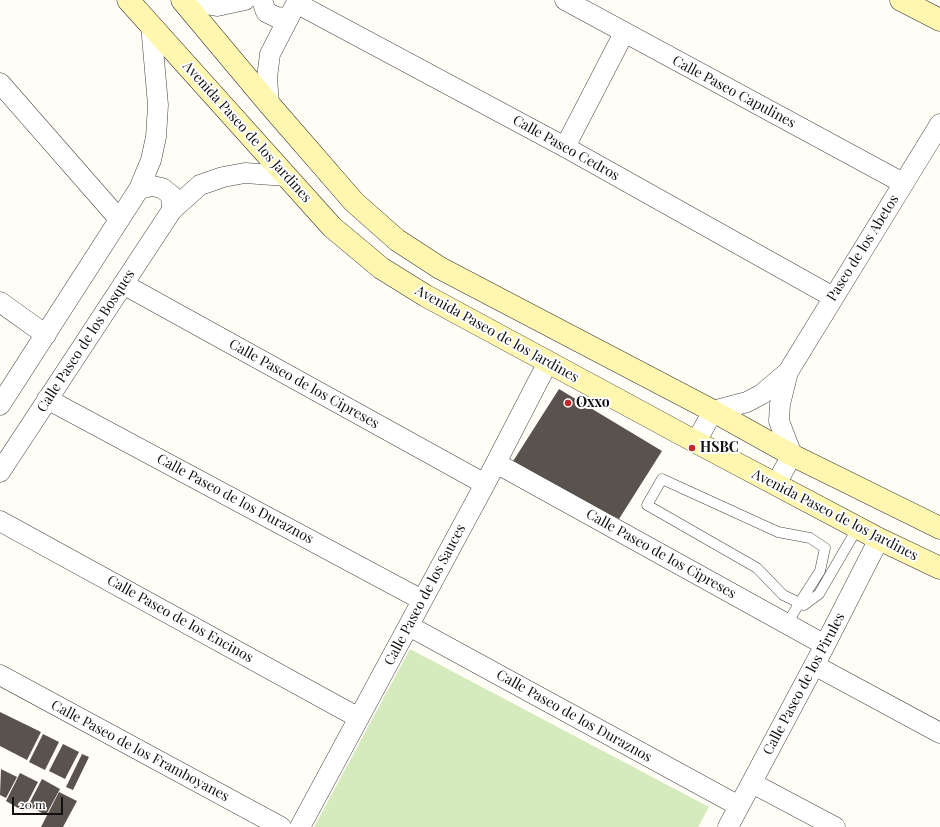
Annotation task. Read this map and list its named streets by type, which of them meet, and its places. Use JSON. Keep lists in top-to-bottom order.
{
  "streets": {
    "street": [
      "Calle Paseo Capulines",
      "Avenida Paseo de los Jardines",
      "Calle Paseo Cedros",
      "Paseo de los Abetos",
      "Calle Paseo de los Bosques",
      "Calle Paseo de los Cipreses",
      "Calle Paseo de los Duraznos",
      "Calle Paseo de los Sauces",
      "Calle Paseo de los Encinos",
      "Calle Paseo de los Pirules",
      "Calle Paseo de los Framboyanes"
    ]
  },
  "crossings": [
    ["Calle Paseo Capulines", "Paseo de los Abetos"],
    ["Avenida Paseo de los Jardines", "Calle Paseo de los Bosques"],
    ["Avenida Paseo de los Jardines", "Calle Paseo de los Sauces"],
    ["Avenida Paseo de los Jardines", "Calle Paseo de los Pirules"],
    ["Calle Paseo Cedros", "Paseo de los Abetos"],
    ["Calle Paseo de los Bosques", "Calle Paseo de los Cipreses"],
    ["Calle Paseo de los Bosques", "Calle Paseo de los Duraznos"],
    ["Calle Paseo de los Cipreses", "Calle Paseo de los Sauces"],
    ["Calle Paseo de los Cipreses", "Calle Paseo de los Pirules"],
    ["Calle Paseo de los Duraznos", "Calle Paseo de los Sauces"],
    ["Calle Paseo de los Duraznos", "Calle Paseo de los Pirules"],
    ["Calle Paseo de los Sauces", "Calle Paseo de los Encinos"]
  ],
  "places": ["Oxxo", "HSBC"],
  "scale_bar": "20 m"
}
